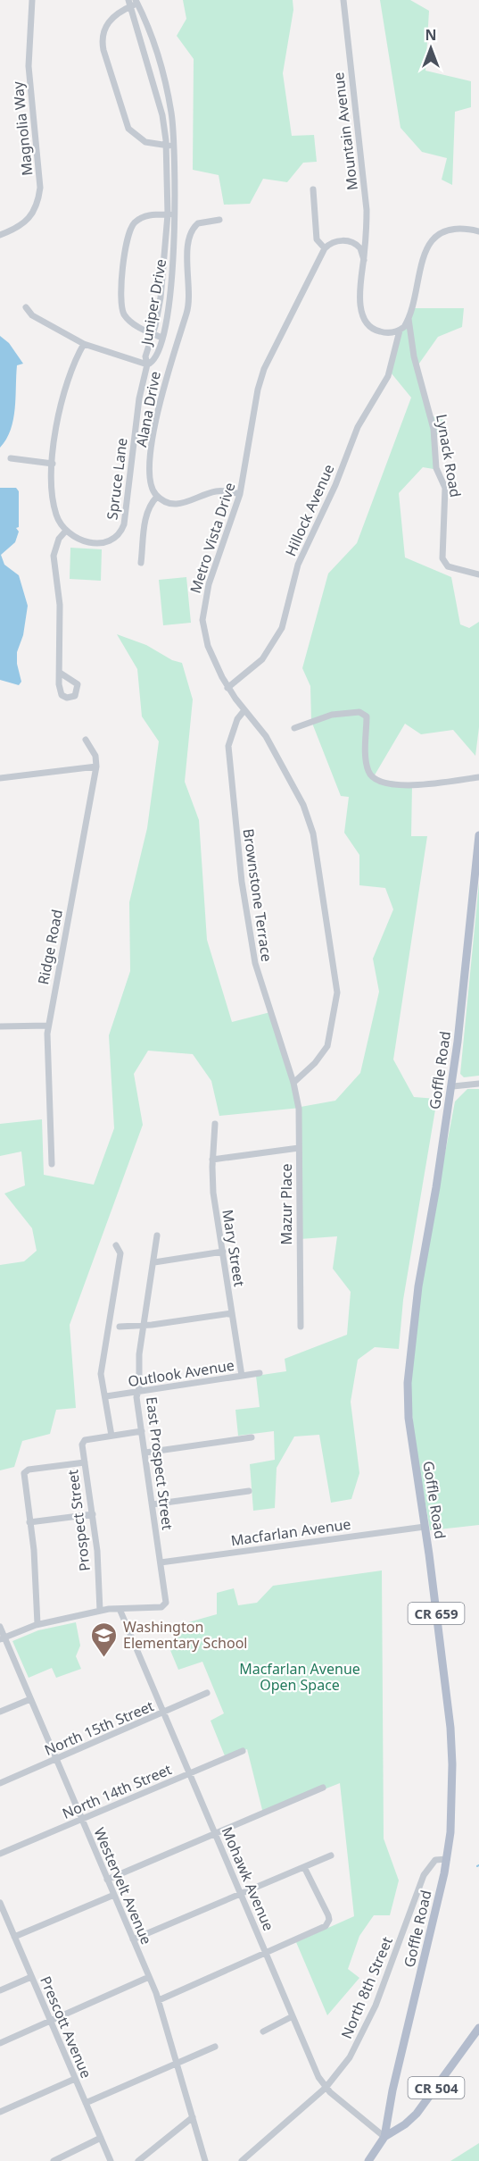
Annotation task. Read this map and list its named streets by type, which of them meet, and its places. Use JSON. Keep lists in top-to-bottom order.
{
  "streets": {
    "main road": ["Goffle Road", "CR 659", "CR 504"],
    "street": [
      "Magnolia Way",
      "Mountain Avenue",
      "Juniper Drive",
      "Alana Drive",
      "Lynack Road",
      "Spruce Lane",
      "Hillock Avenue",
      "Metro Vista Drive",
      "Brownstone Terrace",
      "Ridge Road",
      "Mazur Place",
      "Mary Street",
      "Outlook Avenue",
      "East Prospect Street",
      "Prospect Street",
      "Macfarlan Avenue",
      "North 15th Street",
      "North 14th Street",
      "Mohawk Avenue",
      "Westervelt Avenue",
      "North 8th Street",
      "Prescott Avenue"
    ]
  },
  "crossings": [
    ["Mountain Avenue", "Hillock Avenue"],
    ["Juniper Drive", "Spruce Lane"],
    ["Lynack Road", "Hillock Avenue"],
    ["Hillock Avenue", "Metro Vista Drive"],
    ["Metro Vista Drive", "Brownstone Terrace"],
    ["Metro Vista Drive", "Mazur Place"],
    ["Brownstone Terrace", "Mazur Place"],
    ["Goffle Road", "Macfarlan Avenue"],
    ["Goffle Road", "Mohawk Avenue"],
    ["Goffle Road", "North 8th Street"],
    ["Goffle Road", "CR 504"],
    ["Mary Street", "Outlook Avenue"],
    ["Outlook Avenue", "East Prospect Street"],
    ["East Prospect Street", "Macfarlan Avenue"],
    ["East Prospect Street", "Mohawk Avenue"],
    ["North 15th Street", "Mohawk Avenue"],
    ["North 15th Street", "Westervelt Avenue"],
    ["North 14th Street", "Mohawk Avenue"],
    ["North 14th Street", "Westervelt Avenue"],
    ["Mohawk Avenue", "North 8th Street"],
    ["Mohawk Avenue", "CR 504"]
  ],
  "parks": ["Macfarlan Avenue Open Space"],
  "places": {
    "school or university": ["Washington Elementary School"]
  },
  "north": "top"
}
